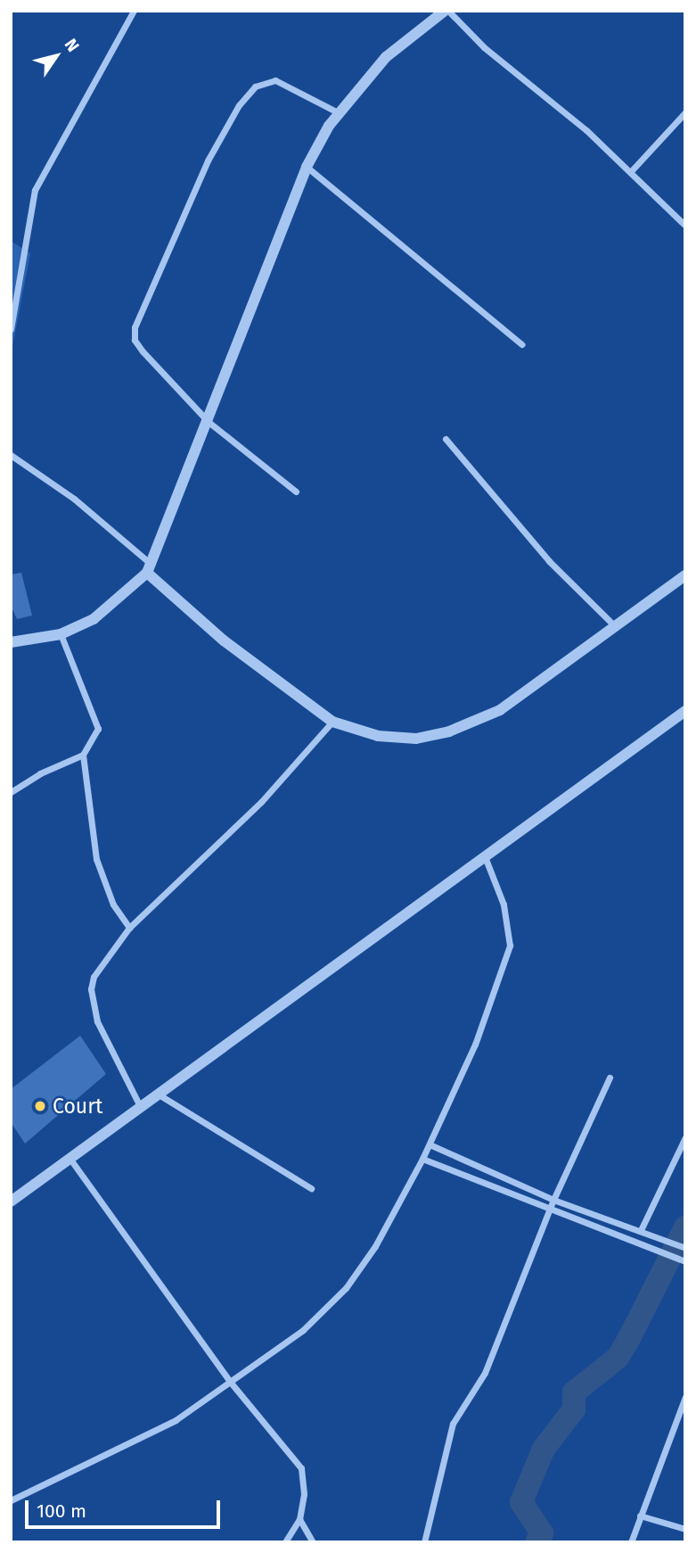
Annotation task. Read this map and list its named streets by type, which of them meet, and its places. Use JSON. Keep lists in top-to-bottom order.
{
  "places": ["Court"],
  "scale_bar": "100 m",
  "north": "top right"
}
